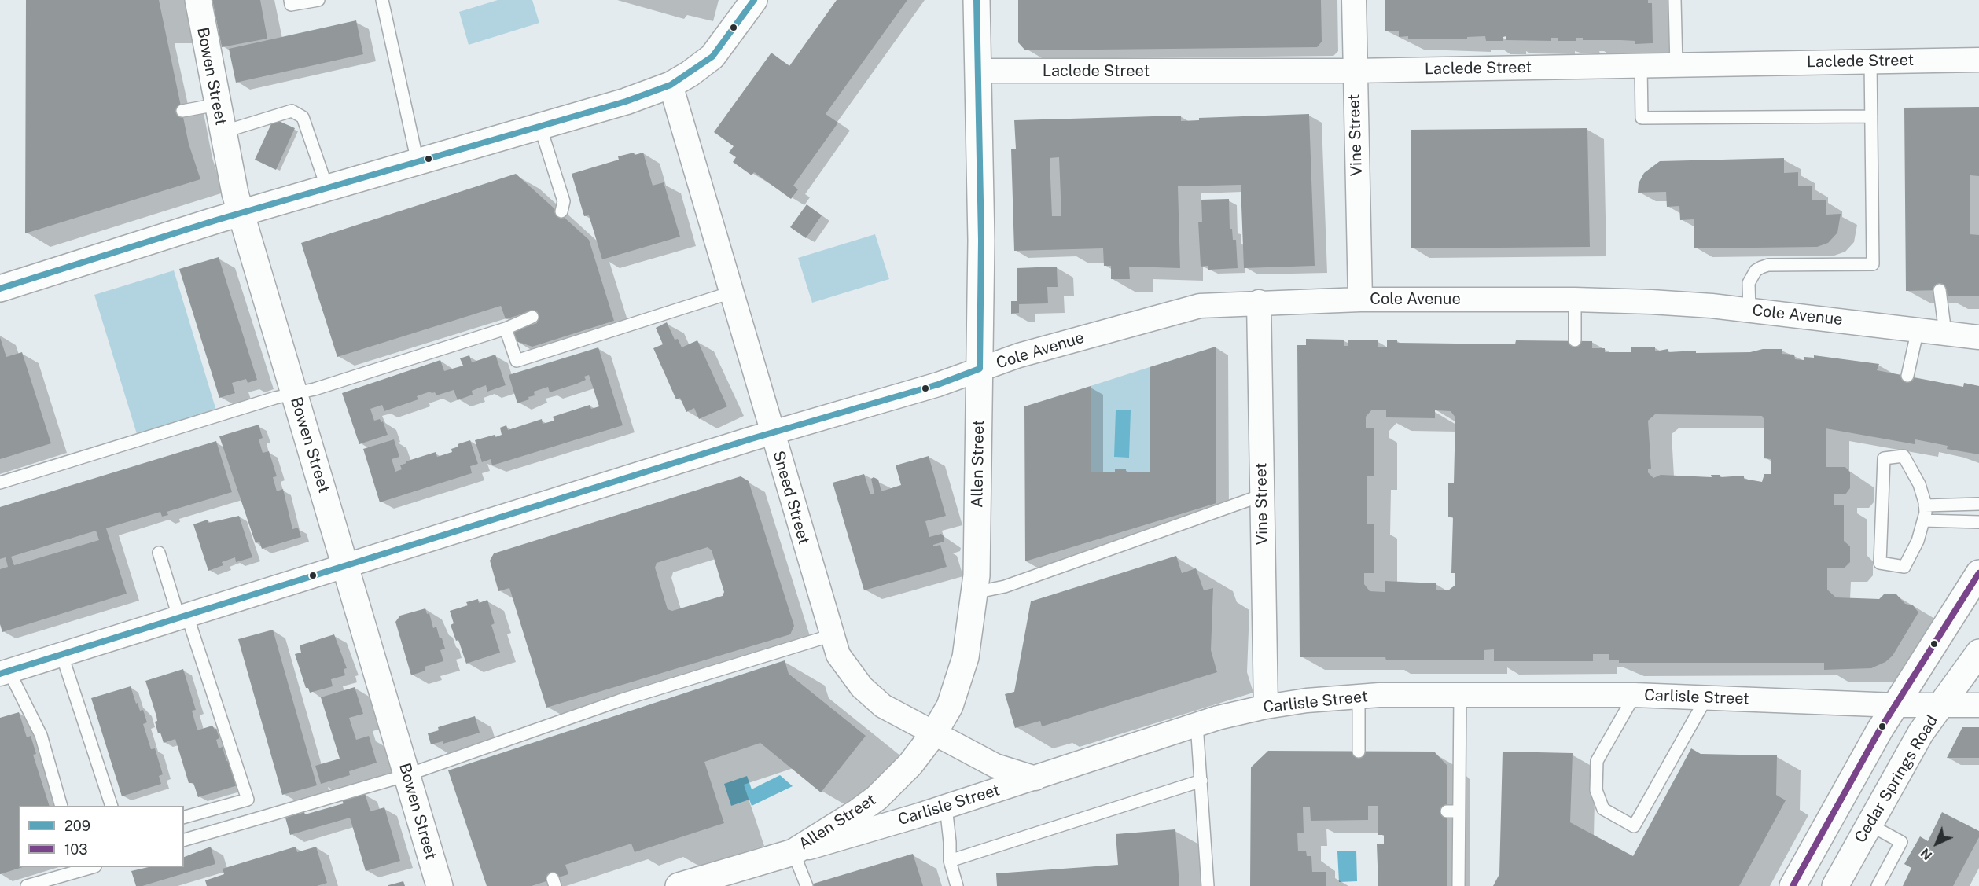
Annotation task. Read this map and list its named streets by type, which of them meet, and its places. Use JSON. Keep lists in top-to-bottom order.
{
  "streets": {
    "street": [
      "Laclede Street",
      "Bowen Street",
      "Vine Street",
      "Cole Avenue",
      "Allen Street",
      "Sneed Street",
      "Carlisle Street",
      "Cedar Springs Road"
    ]
  },
  "crossings": [
    ["Laclede Street", "Vine Street"],
    ["Laclede Street", "Allen Street"],
    ["Bowen Street", "Cole Avenue"],
    ["Vine Street", "Cole Avenue"],
    ["Vine Street", "Carlisle Street"],
    ["Cole Avenue", "Allen Street"],
    ["Cole Avenue", "Sneed Street"],
    ["Allen Street", "Sneed Street"],
    ["Allen Street", "Carlisle Street"],
    ["Sneed Street", "Carlisle Street"],
    ["Carlisle Street", "Cedar Springs Road"]
  ],
  "lines": ["transit line 209", "transit line 103"],
  "legend": ["209", "103"],
  "north": "bottom left"
}
